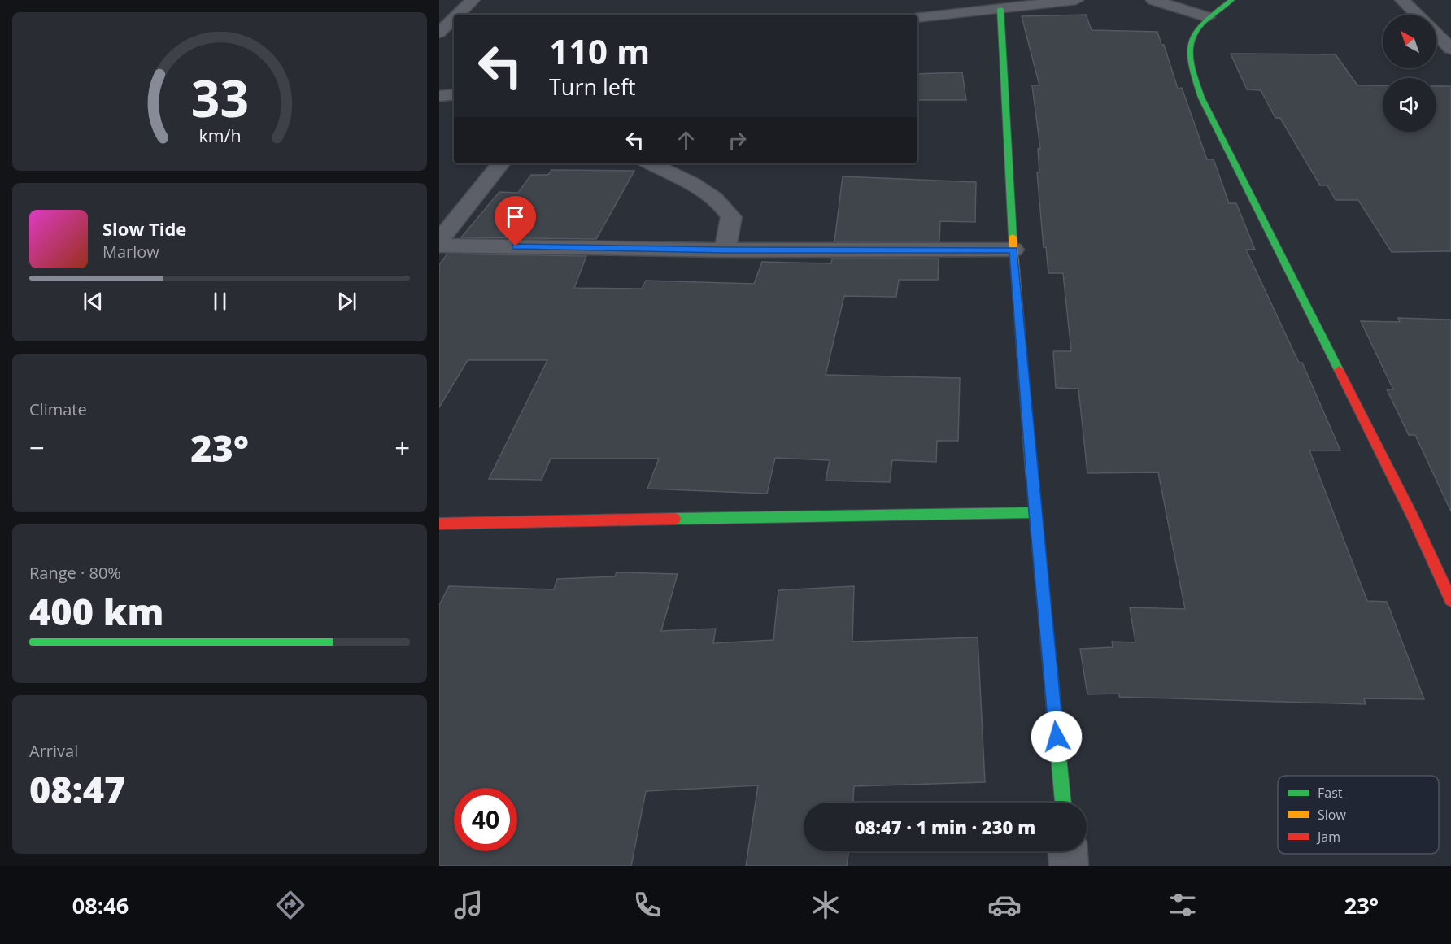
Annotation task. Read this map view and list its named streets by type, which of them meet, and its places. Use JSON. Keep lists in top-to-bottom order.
{
  "legend": ["Fast", "Slow", "Jam"],
  "north": "top left",
  "page": {
    "turn": ["110 m", "Turn left"],
    "song": ["Slow Tide", "Marlow"],
    "tile": [
      "Climate",
      ["Range · 80%", "400 km"],
      ["Arrival", "08:47"]
    ],
    "heat": ["−", "23°", "+"],
    "limit": "40",
    "trip": "08:47 · 1 min · 230 m",
    "tabs": ["08:46", "23°"],
    "gauge": ["33", "km/h"]
  }
}
